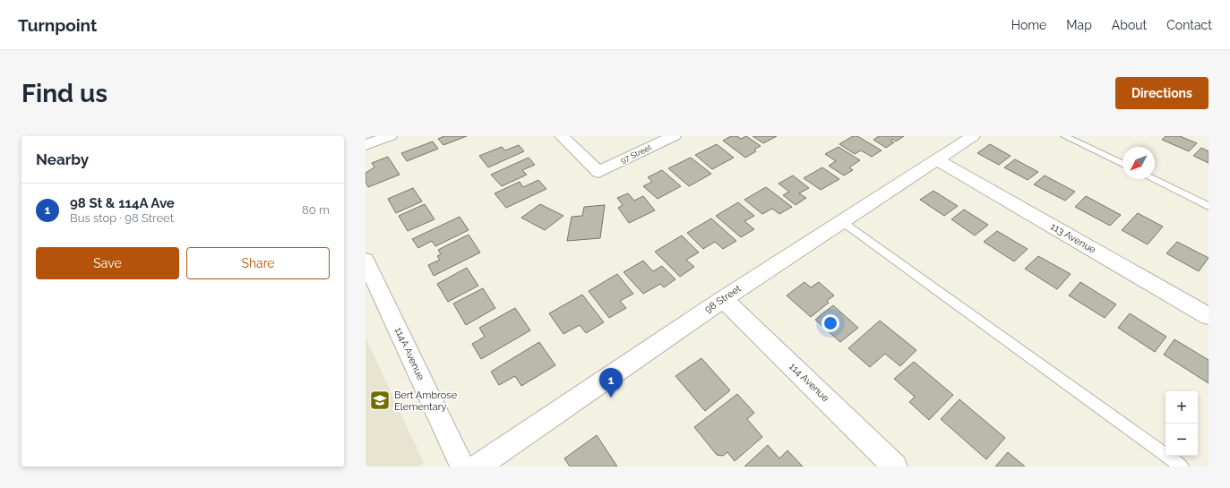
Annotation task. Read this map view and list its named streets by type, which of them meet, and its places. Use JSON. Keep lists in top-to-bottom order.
{
  "streets": {
    "street": [
      "97 Street",
      "113 Avenue",
      "98 Street",
      "114A Avenue",
      "114 Avenue"
    ]
  },
  "crossings": [
    ["113 Avenue", "98 Street"],
    ["98 Street", "114 Avenue"]
  ],
  "places": {
    "school or university": ["Bert Ambrose Elementary"]
  },
  "north": "bottom left",
  "page": {
    "header": "Turnpoint",
    "nav": [
      "Home",
      "Map",
      "About",
      "Contact"
    ],
    "buttons": [
      "Directions",
      ["Save", "Share"]
    ],
    "title": "Find us",
    "heading": "Nearby",
    "list": [
      {
        "mark": "1",
        "name": "98 St & 114A Ave",
        "note": "Bus stop · 98 Street",
        "value": "80 m"
      }
    ],
    "pins": "1",
    "map_buttons": ["+", "−"]
  }
}
